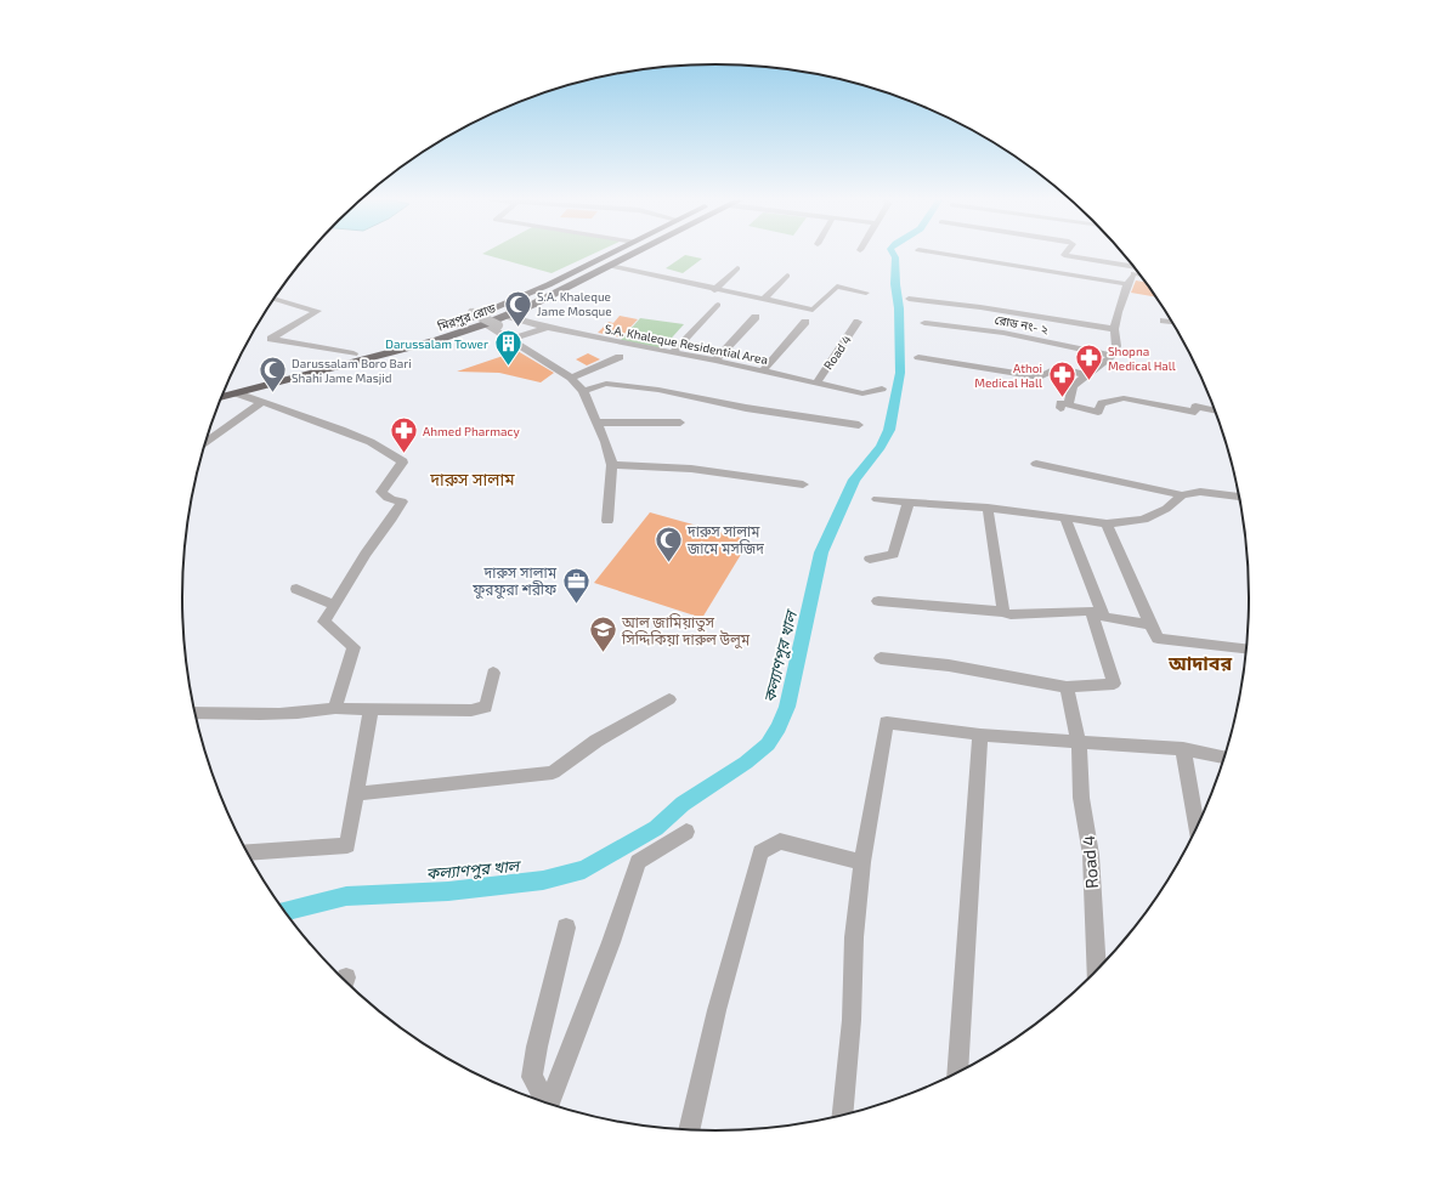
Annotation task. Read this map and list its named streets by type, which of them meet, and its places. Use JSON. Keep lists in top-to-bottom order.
{
  "streets": {
    "highway": ["মিরপুর রোড"],
    "street": ["রোড নং- ২", "S.A. Khaleque Residential Area", "Road 4"]
  },
  "crossings": [
    ["মিরপুর রোড", "S.A. Khaleque Residential Area"],
    ["S.A. Khaleque Residential Area", "Road 4"]
  ],
  "districts": ["দারুস সালাম", "আদাবর"],
  "water": ["কল্যাণপুর খাল"],
  "places": {
    "mosque": ["S.A. Khaleque Jame Mosque", "Darussalam Boro Bari Shahi Jame Masjid", "দারুস সালাম জামে মসজিদ"],
    "building": ["Darussalam Tower"],
    "pharmacy": ["Shopna Medical Hall", "Athoi Medical Hall", "Ahmed Pharmacy"],
    "office": ["দারুস সালাম ফুরফুরা শরীফ"],
    "school or university": ["আল জামিয়াতুস সিদ্দিকিয়া দারুল উলুম"]
  }
}
